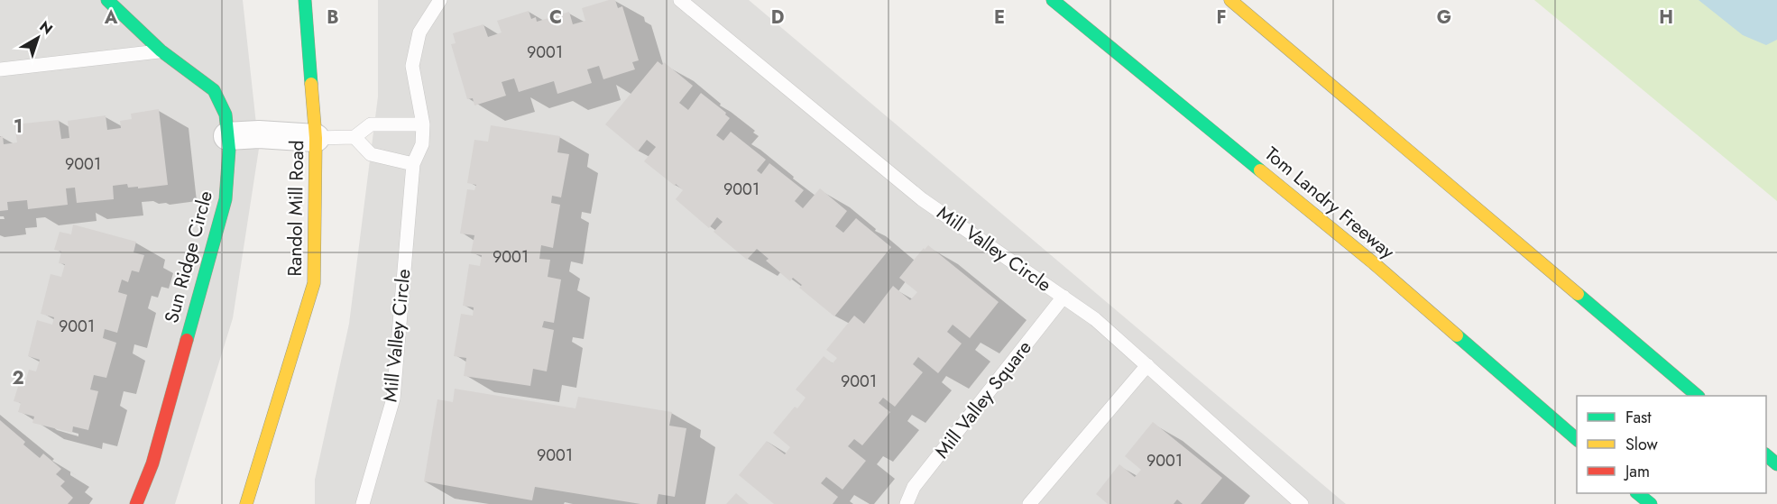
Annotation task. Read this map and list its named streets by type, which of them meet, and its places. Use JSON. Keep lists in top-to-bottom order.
{
  "streets": {
    "main road": ["Tom Landry Freeway", "Randol Mill Road", "Sun Ridge Circle"],
    "lane": ["Mill Valley Circle", "Mill Valley Square"]
  },
  "crossings": [
    ["Mill Valley Circle", "Mill Valley Square"]
  ],
  "house_numbers": [
    "9001",
    "9001",
    "9001",
    "9001",
    "9001",
    "9001",
    "9001",
    "9001"
  ],
  "legend": ["Fast", "Slow", "Jam"],
  "north": "top right",
  "grid": {
    "columns": [
      "A",
      "B",
      "C",
      "D",
      "E",
      "F",
      "G",
      "H"
    ],
    "rows": ["1", "2"]
  }
}
